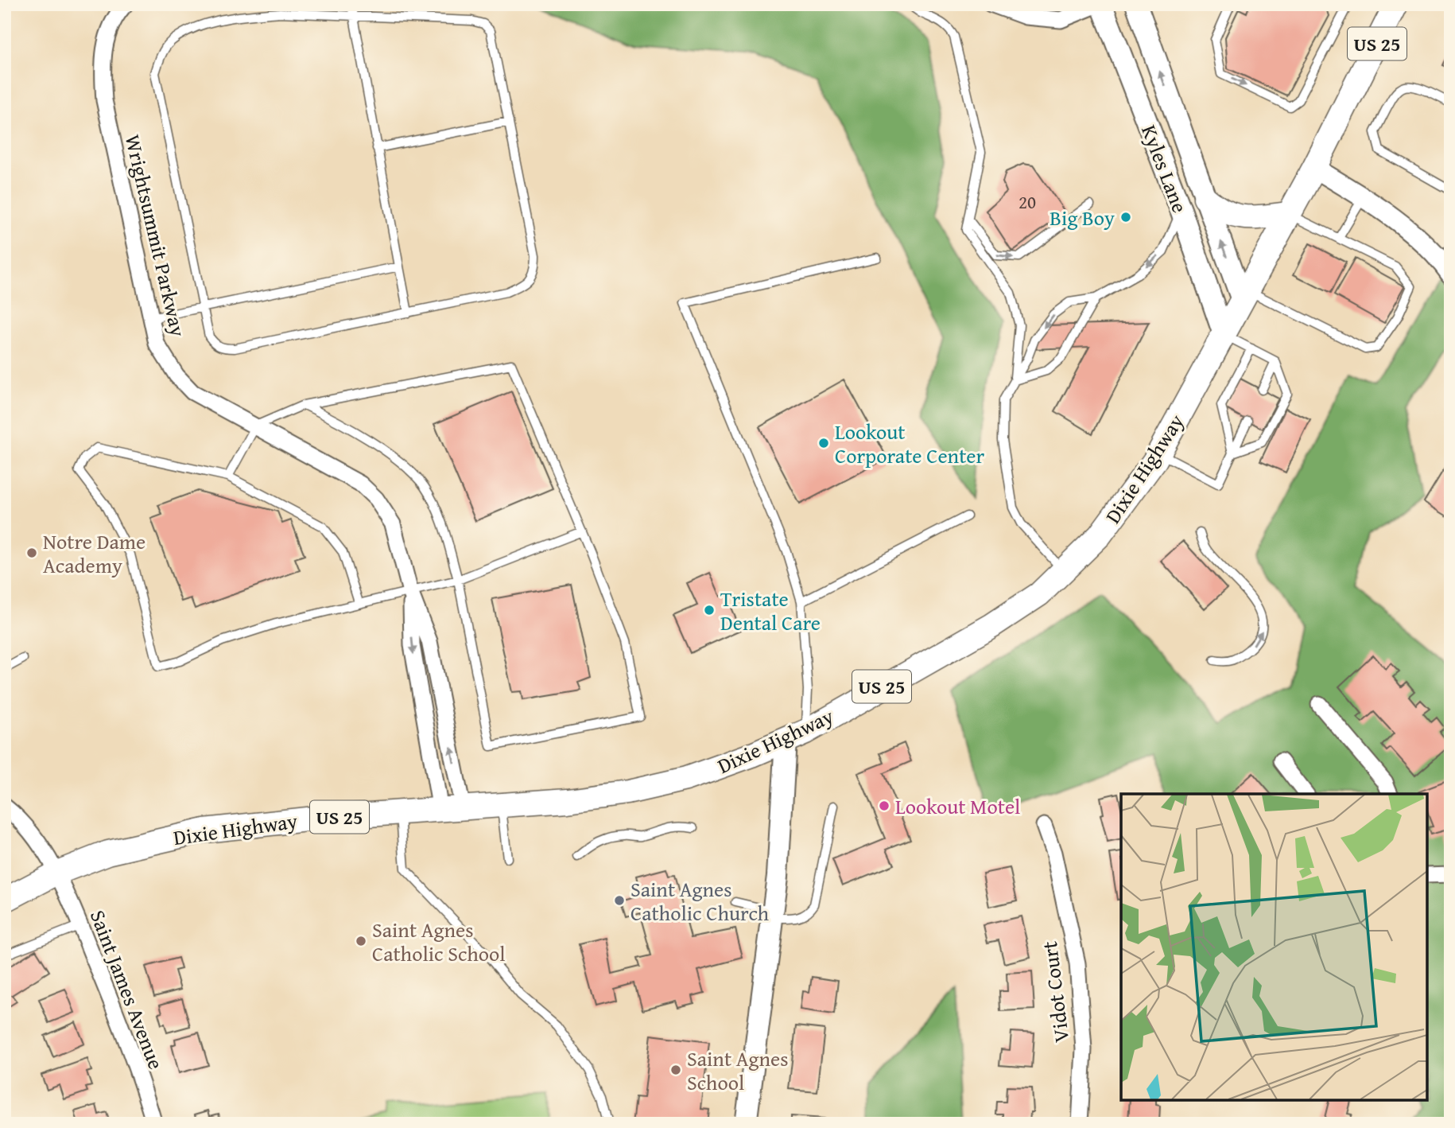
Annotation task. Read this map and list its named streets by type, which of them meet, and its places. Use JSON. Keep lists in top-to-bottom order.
{
  "streets": {
    "main road": ["US 25", "Kyles Lane", "Dixie Highway"],
    "street": ["Wrightsummit Parkway", "Saint James Avenue", "Vidot Court"]
  },
  "crossings": [
    ["Kyles Lane", "Dixie Highway"],
    ["Wrightsummit Parkway", "Dixie Highway"],
    ["Dixie Highway", "Saint James Avenue"]
  ],
  "places": [
    "Big Boy",
    "Lookout Corporate Center",
    "Notre Dame Academy",
    "Tristate Dental Care",
    "Lookout Motel",
    "Saint Agnes Catholic Church",
    "Saint Agnes Catholic School",
    "Saint Agnes School"
  ],
  "house_numbers": ["20"]
}
